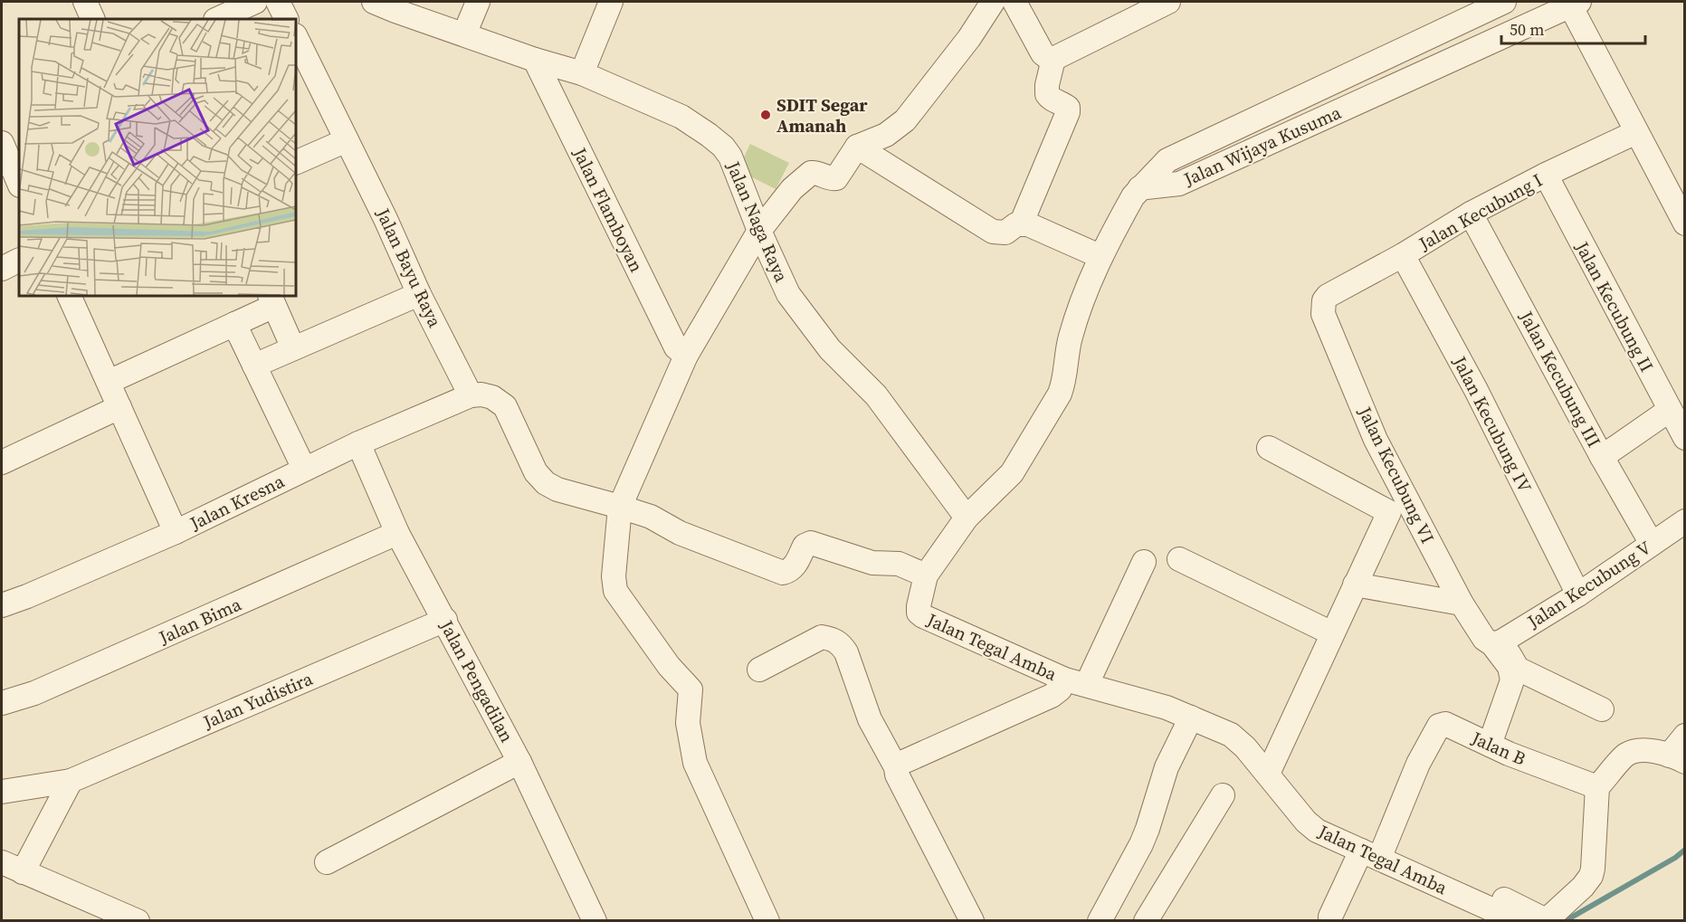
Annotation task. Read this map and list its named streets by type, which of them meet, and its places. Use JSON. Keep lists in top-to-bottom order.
{
  "streets": {
    "street": [
      "Jalan Wijaya Kusuma",
      "Jalan Flamboyan",
      "Jalan Kecubung I",
      "Jalan Naga Raya",
      "Jalan Bayu Raya",
      "Jalan Kecubung II",
      "Jalan Kecubung III",
      "Jalan Kecubung IV",
      "Jalan Kecubung VI",
      "Jalan Kresna",
      "Jalan Kecubung V",
      "Jalan Bima",
      "Jalan Tegal Amba",
      "Jalan Pengadilan",
      "Jalan Yudistira",
      "Jalan B"
    ]
  },
  "crossings": [
    ["Jalan Wijaya Kusuma", "Jalan Tegal Amba"],
    ["Jalan Flamboyan", "Jalan Naga Raya"],
    ["Jalan Kecubung I", "Jalan Kecubung II"],
    ["Jalan Kecubung I", "Jalan Kecubung III"],
    ["Jalan Kecubung I", "Jalan Kecubung IV"],
    ["Jalan Kecubung I", "Jalan Kecubung VI"],
    ["Jalan Naga Raya", "Jalan Tegal Amba"],
    ["Jalan Bayu Raya", "Jalan Kresna"],
    ["Jalan Kecubung III", "Jalan Kecubung V"],
    ["Jalan Kecubung IV", "Jalan Kecubung V"],
    ["Jalan Kecubung VI", "Jalan Kecubung V"],
    ["Jalan Kresna", "Jalan Pengadilan"],
    ["Jalan Bima", "Jalan Pengadilan"],
    ["Jalan Tegal Amba", "Jalan B"],
    ["Jalan Pengadilan", "Jalan Yudistira"]
  ],
  "places": ["SDIT Segar Amanah"],
  "scale_bar": "50 m"
}
